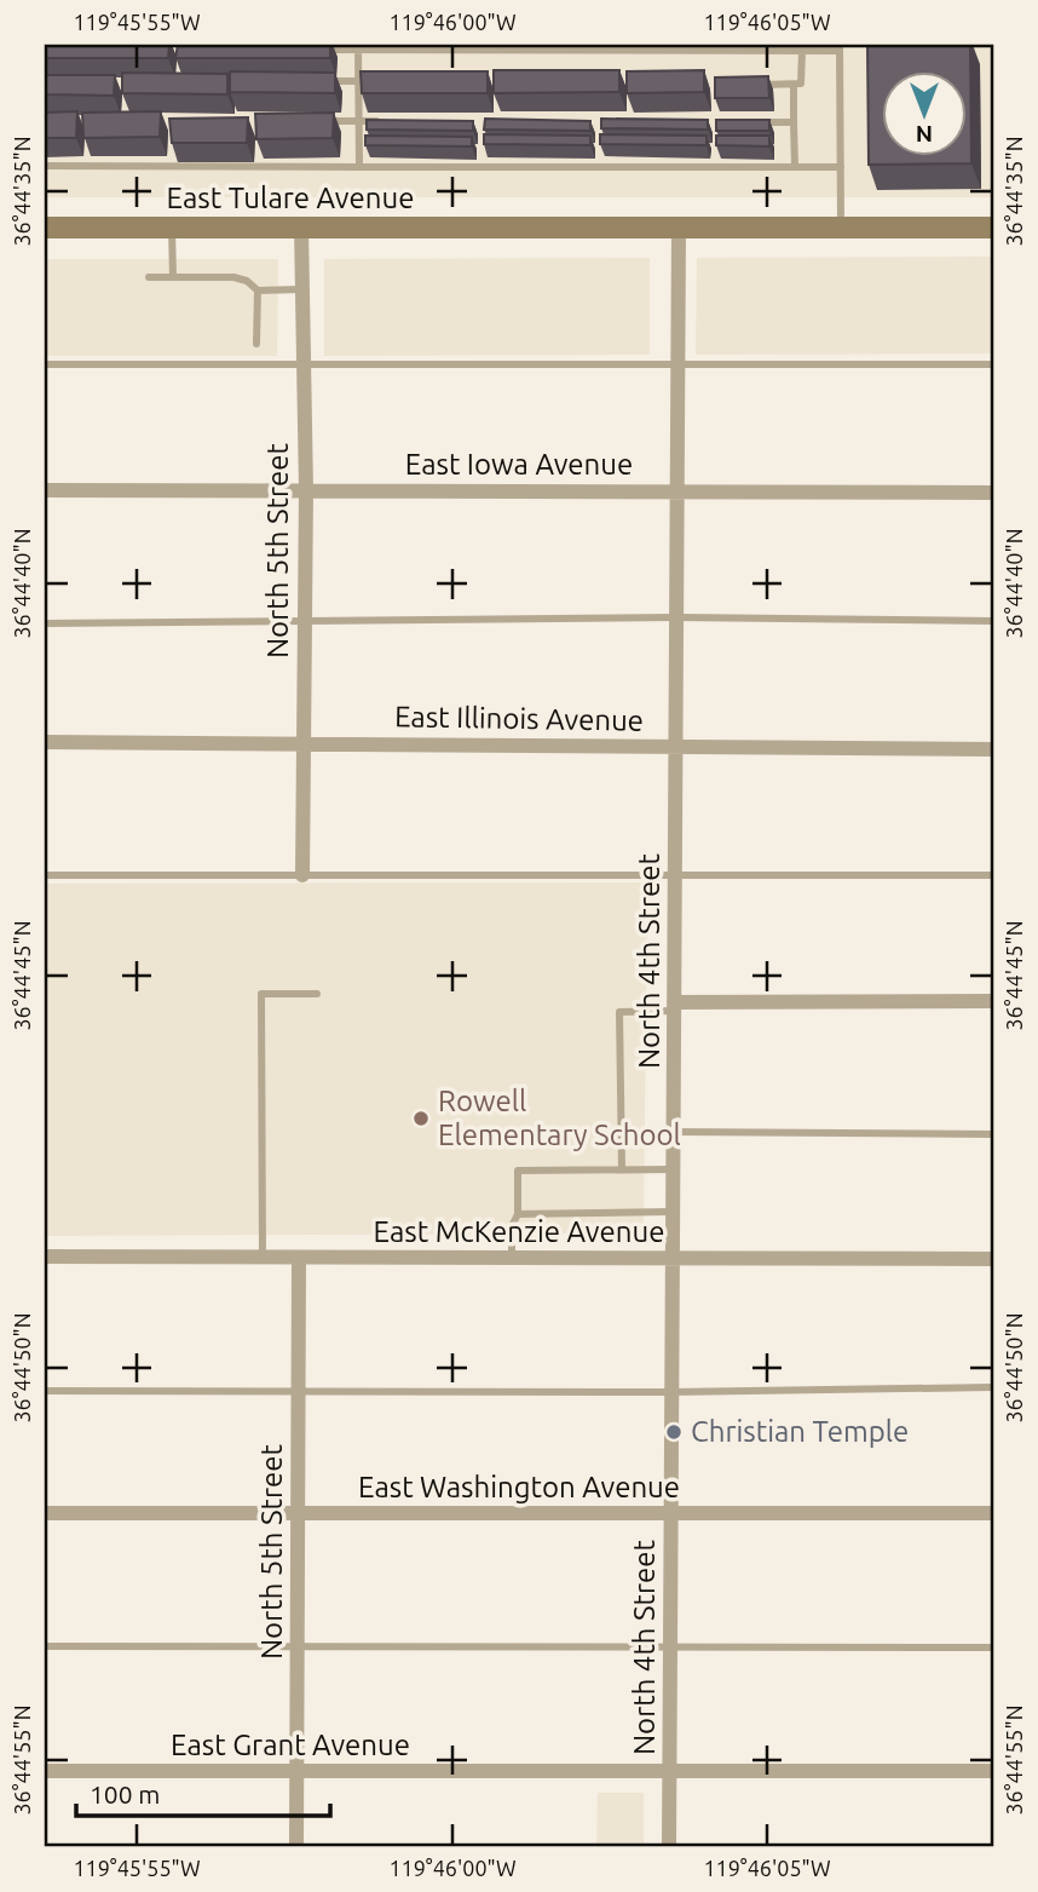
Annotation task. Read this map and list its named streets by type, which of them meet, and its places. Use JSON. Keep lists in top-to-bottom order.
{
  "streets": {
    "main road": ["East Tulare Avenue"],
    "street": [
      "East Iowa Avenue",
      "North 5th Street",
      "East Illinois Avenue",
      "North 4th Street",
      "East McKenzie Avenue",
      "East Washington Avenue",
      "East Grant Avenue"
    ]
  },
  "crossings": [
    ["East Tulare Avenue", "North 5th Street"],
    ["East Tulare Avenue", "North 4th Street"],
    ["East Iowa Avenue", "North 5th Street"],
    ["East Iowa Avenue", "North 4th Street"],
    ["North 5th Street", "East Illinois Avenue"],
    ["North 5th Street", "East McKenzie Avenue"],
    ["North 5th Street", "East Washington Avenue"],
    ["North 5th Street", "East Grant Avenue"],
    ["East Illinois Avenue", "North 4th Street"],
    ["North 4th Street", "East McKenzie Avenue"],
    ["North 4th Street", "East Washington Avenue"],
    ["North 4th Street", "East Grant Avenue"]
  ],
  "places": ["Rowell Elementary School", "Christian Temple"],
  "scale_bar": "100 m",
  "north": "bottom",
  "coordinates": [
    "119°45'55\"W",
    "119°46'00\"W",
    "119°46'05\"W",
    "36°44'35\"N",
    "36°44'40\"N",
    "36°44'45\"N",
    "36°44'50\"N",
    "36°44'55\"N"
  ]
}
